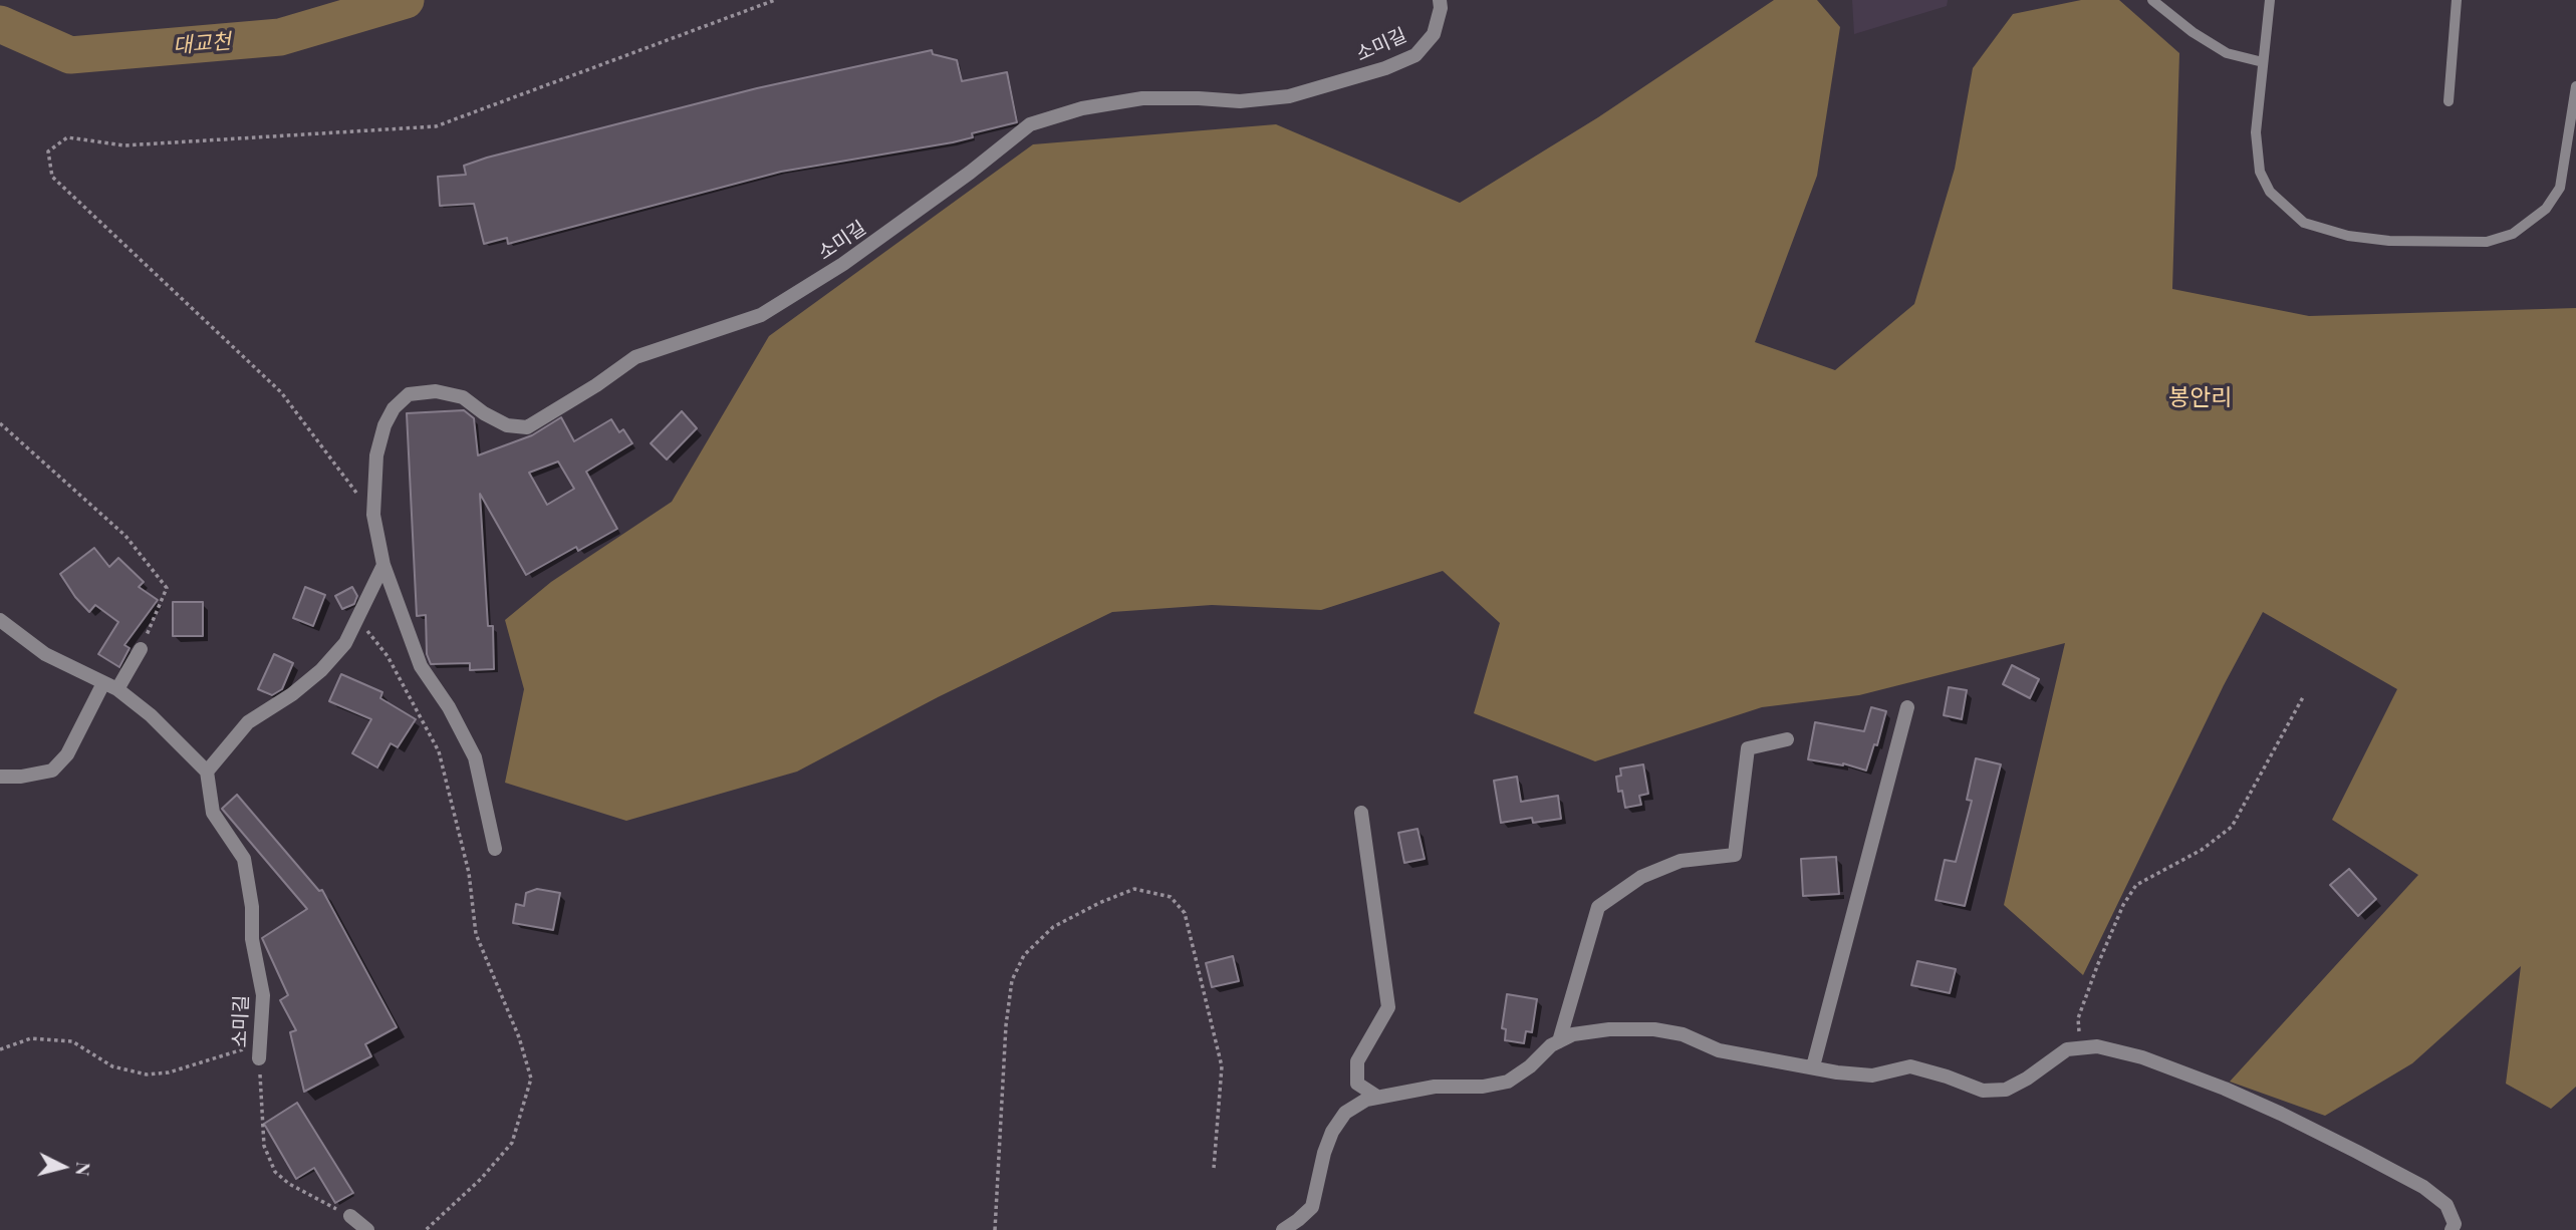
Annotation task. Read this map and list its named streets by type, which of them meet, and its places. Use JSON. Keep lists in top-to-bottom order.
{
  "streets": {
    "street": ["소미길"]
  },
  "districts": ["봉안리"],
  "water": ["대교천"],
  "north": "right"
}
